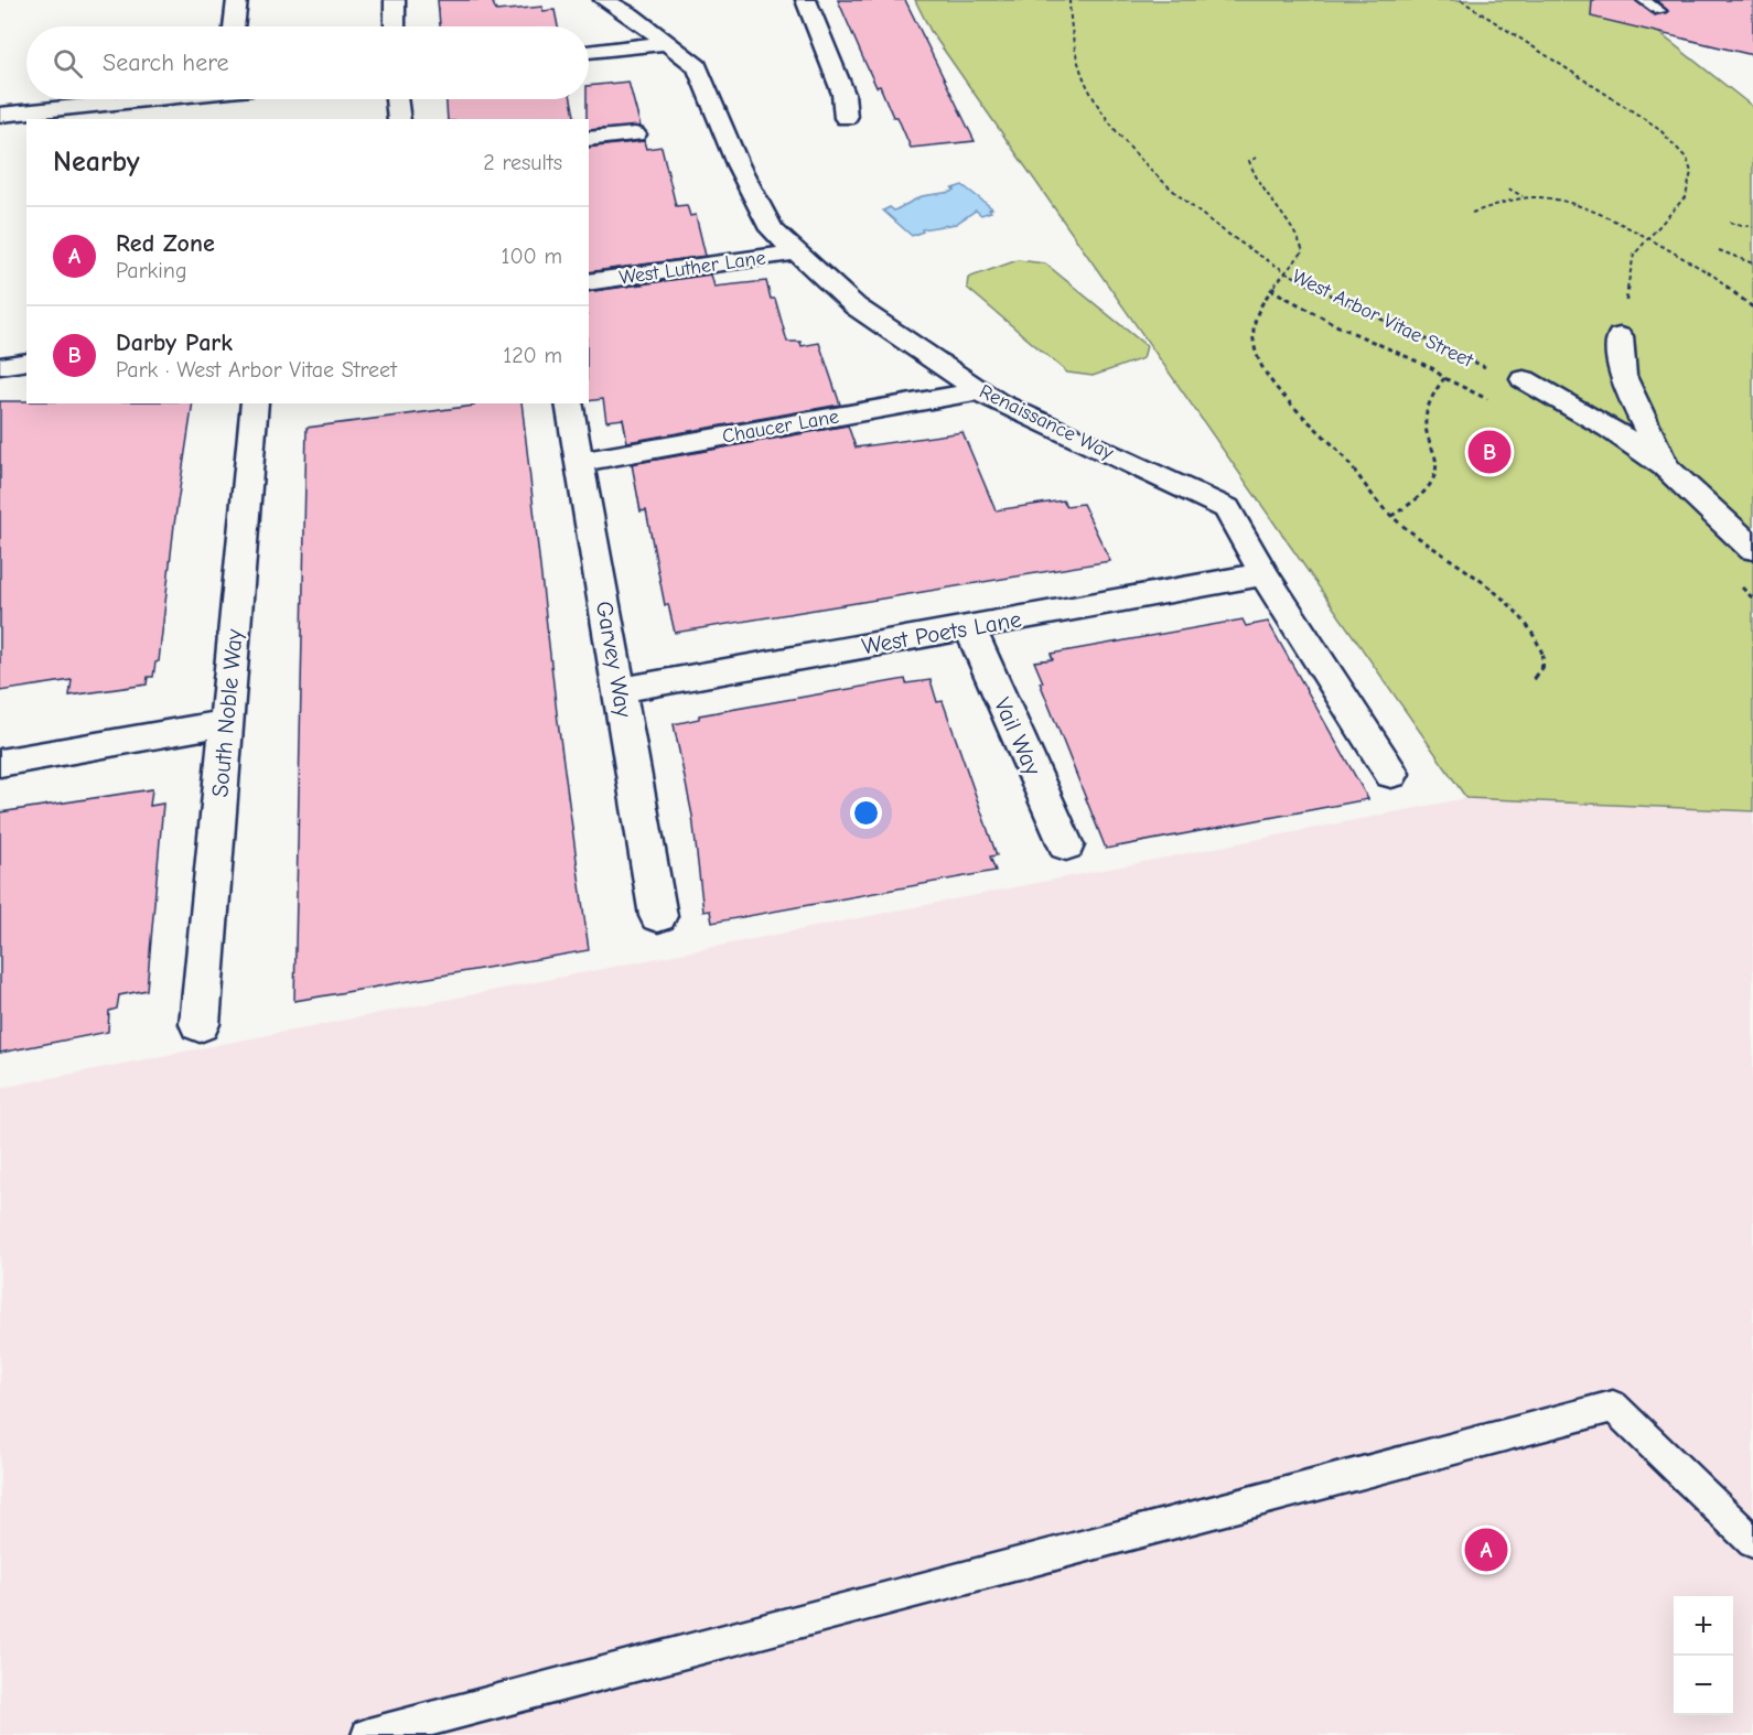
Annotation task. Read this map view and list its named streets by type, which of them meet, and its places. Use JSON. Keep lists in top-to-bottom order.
{
  "streets": {
    "street": [
      "West Luther Lane",
      "Renaissance Way",
      "Chaucer Lane",
      "West Poets Lane",
      "Garvey Way",
      "South Noble Way",
      "Vail Way"
    ],
    "path": ["West Arbor Vitae Street"]
  },
  "crossings": [
    ["West Luther Lane", "Renaissance Way"],
    ["Renaissance Way", "Chaucer Lane"],
    ["Renaissance Way", "West Poets Lane"],
    ["Chaucer Lane", "Garvey Way"],
    ["West Poets Lane", "Garvey Way"],
    ["West Poets Lane", "Vail Way"]
  ],
  "page": {
    "search": "Search here",
    "heading": ["Nearby", "2 results"],
    "list": [
      {
        "mark": "A",
        "name": "Red Zone",
        "note": "Parking",
        "value": "100 m"
      },
      {
        "mark": "B",
        "name": "Darby Park",
        "note": "Park · West Arbor Vitae Street",
        "value": "120 m"
      }
    ],
    "pins": ["B", "A"],
    "map_buttons": ["+", "−"]
  }
}
